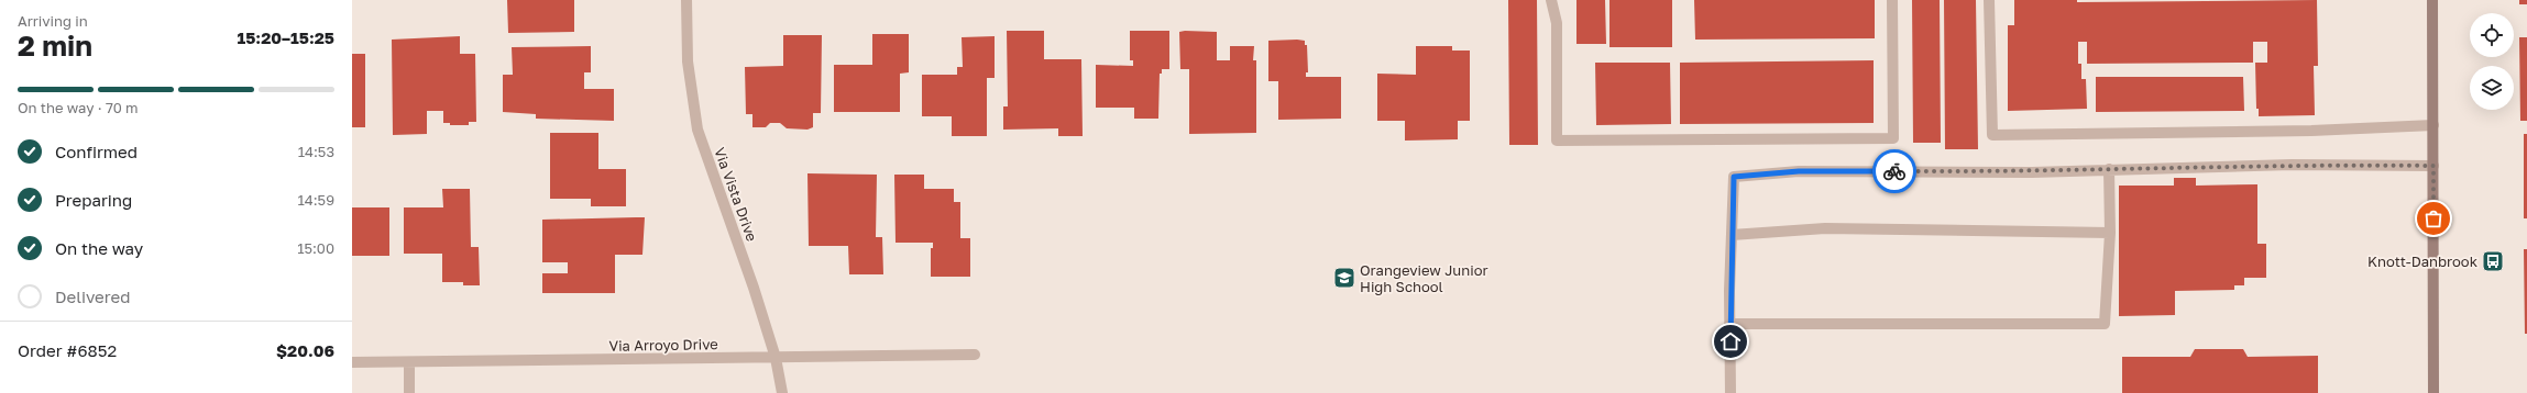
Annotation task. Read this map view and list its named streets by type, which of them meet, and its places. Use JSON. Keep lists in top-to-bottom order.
{
  "streets": {
    "street": ["Via Vista Drive", "Via Arroyo Drive"]
  },
  "crossings": [
    ["Via Vista Drive", "Via Arroyo Drive"]
  ],
  "places": {
    "bus stop": ["Knott-Danbrook"],
    "school or university": ["Orangeview Junior High School"]
  },
  "page": {
    "heading": ["2 min", "Arriving in", "15:20–15:25"],
    "panel": ["Order #6852", "$20.06"],
    "bar": "On the way · 70 m",
    "list": [
      ["Confirmed", "14:53"],
      ["Preparing", "14:59"],
      ["On the way", "15:00"],
      "Delivered"
    ]
  }
}
